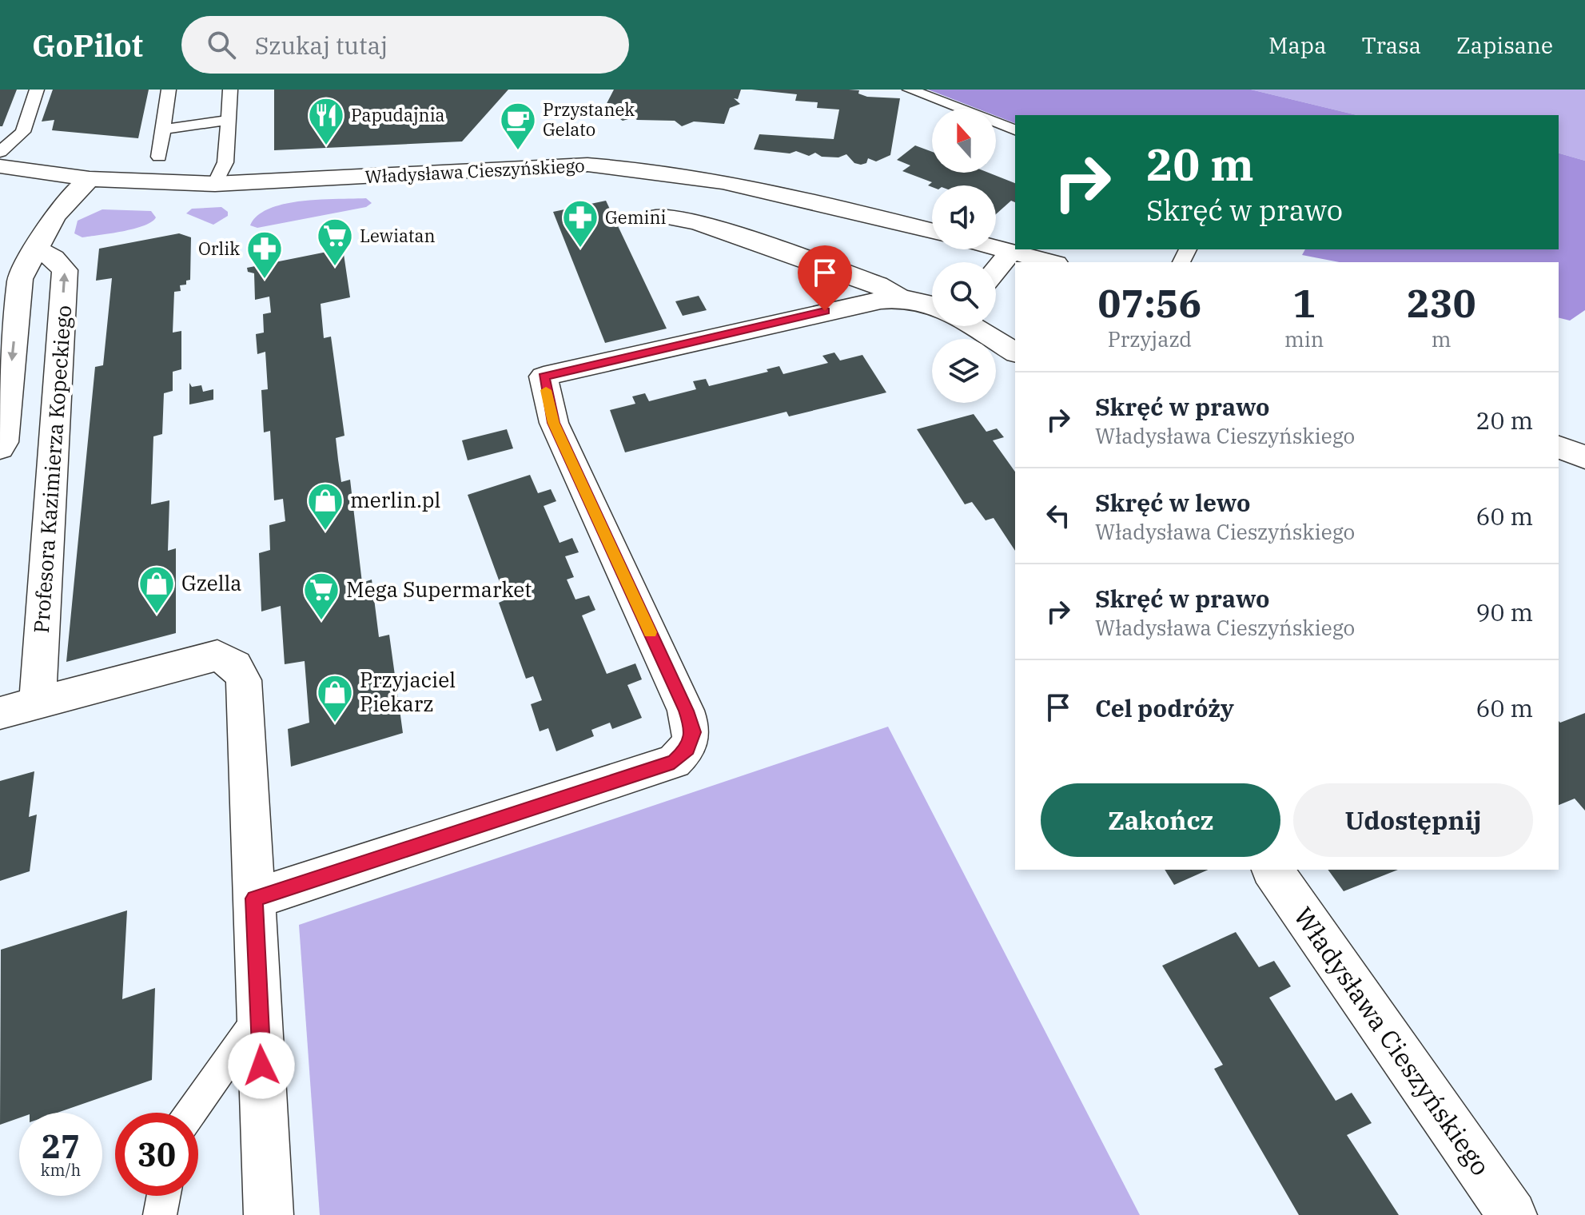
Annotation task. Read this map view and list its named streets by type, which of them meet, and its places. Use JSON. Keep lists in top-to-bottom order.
{
  "streets": {
    "street": ["Władysława Cieszyńskiego", "Profesora Kazimierza Kopeckiego"]
  },
  "places": {
    "restaurant": ["Papudajnia"],
    "cafe": ["Przystanek Gelato"],
    "pharmacy": ["Gemini", "Orlik"],
    "supermarket": ["Lewiatan", "Mega Supermarket"],
    "shop": ["merlin.pl", "Gzella", "Przyjaciel Piekarz"]
  },
  "north": "top",
  "page": {
    "header": "GoPilot",
    "search": "Szukaj tutaj",
    "nav": ["Mapa", "Trasa", "Zapisane"],
    "turn": ["20 m", "Skręć w prawo"],
    "eta": [
      "07:56",
      "Przyjazd",
      "1",
      "min",
      "230",
      "m"
    ],
    "list": [
      {
        "name": "Skręć w prawo",
        "note": "Władysława Cieszyńskiego",
        "value": "20 m"
      },
      {
        "name": "Skręć w lewo",
        "note": "Władysława Cieszyńskiego",
        "value": "60 m"
      },
      {
        "name": "Skręć w prawo",
        "note": "Władysława Cieszyńskiego",
        "value": "90 m"
      },
      {
        "name": "Cel podróży",
        "value": "60 m"
      }
    ],
    "buttons": ["Zakończ", "Udostępnij"],
    "speed": "27 km/h",
    "limit": "30"
  }
}
